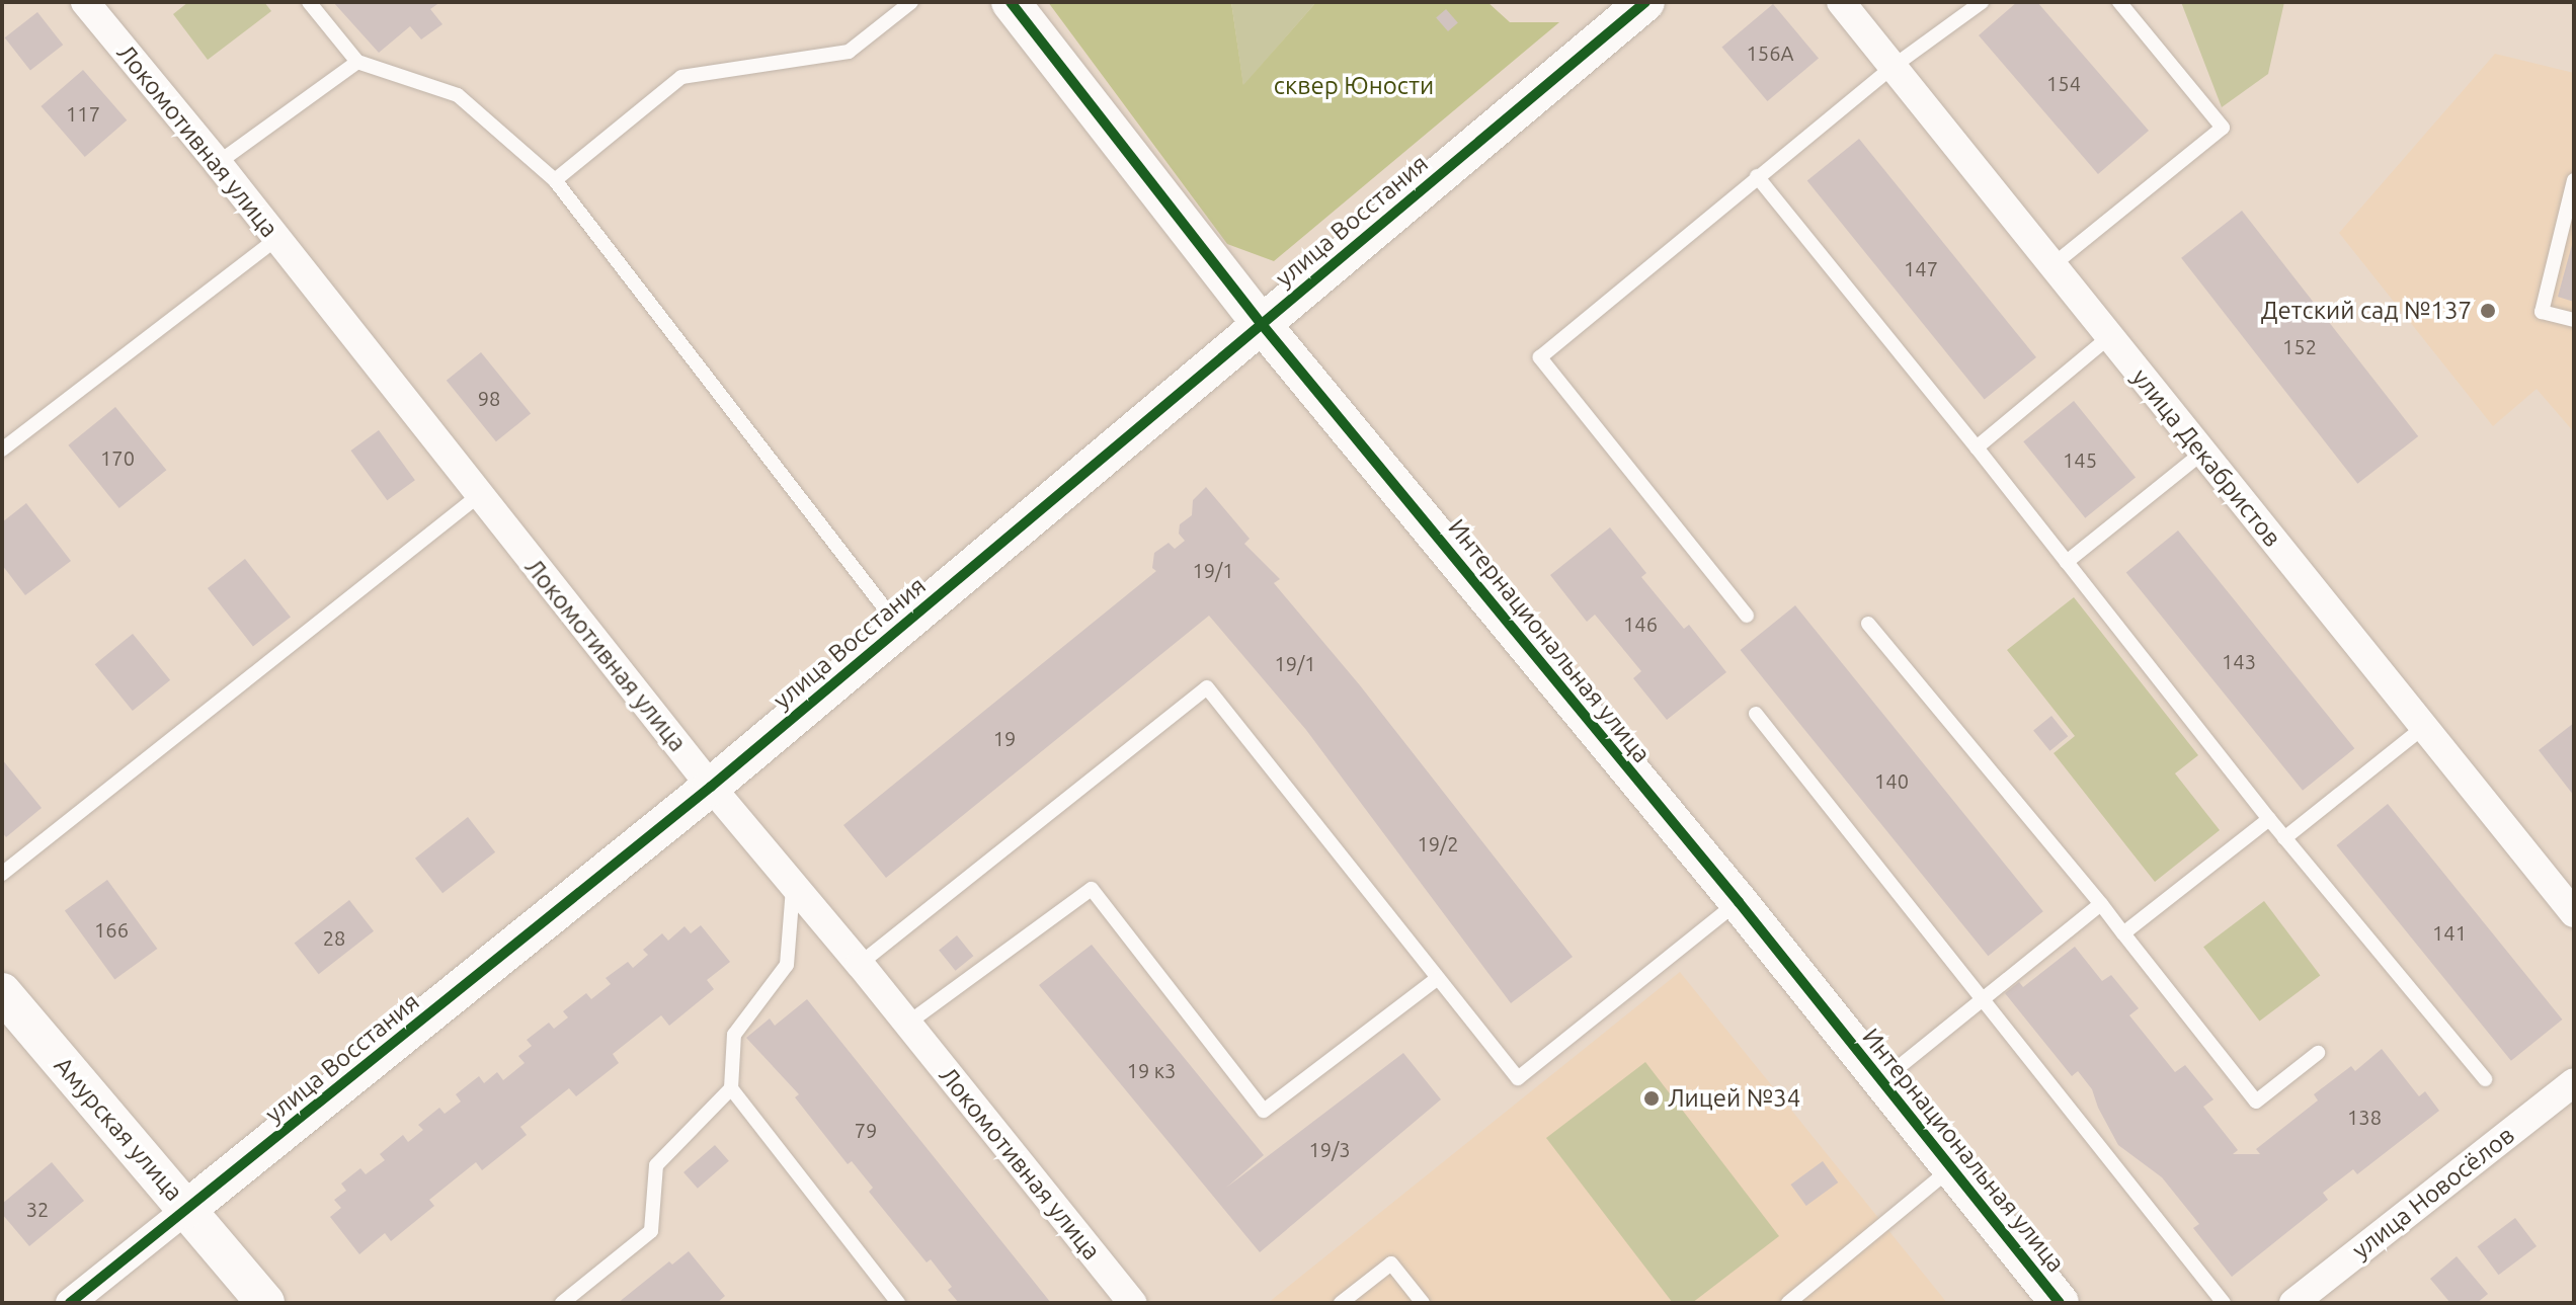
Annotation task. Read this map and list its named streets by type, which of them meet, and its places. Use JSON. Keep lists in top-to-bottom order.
{
  "streets": {
    "street": [
      "Локомотивная улица",
      "улица Восстания",
      "улица Декабристов",
      "Интернациональная улица",
      "Амурская улица",
      "улица Новосёлов"
    ]
  },
  "crossings": [
    ["Локомотивная улица", "улица Восстания"],
    ["улица Восстания", "Интернациональная улица"],
    ["улица Восстания", "Амурская улица"]
  ],
  "parks": ["сквер Юности"],
  "places": ["Детский сад №137", "Лицей №34"],
  "house_numbers": [
    "156А",
    "154",
    "117",
    "147",
    "152",
    "98",
    "170",
    "145",
    "19/1",
    "146",
    "143",
    "19/1",
    "19",
    "140",
    "19/2",
    "166",
    "141",
    "28",
    "19 к3",
    "138",
    "79",
    "19/3",
    "32"
  ]
}
